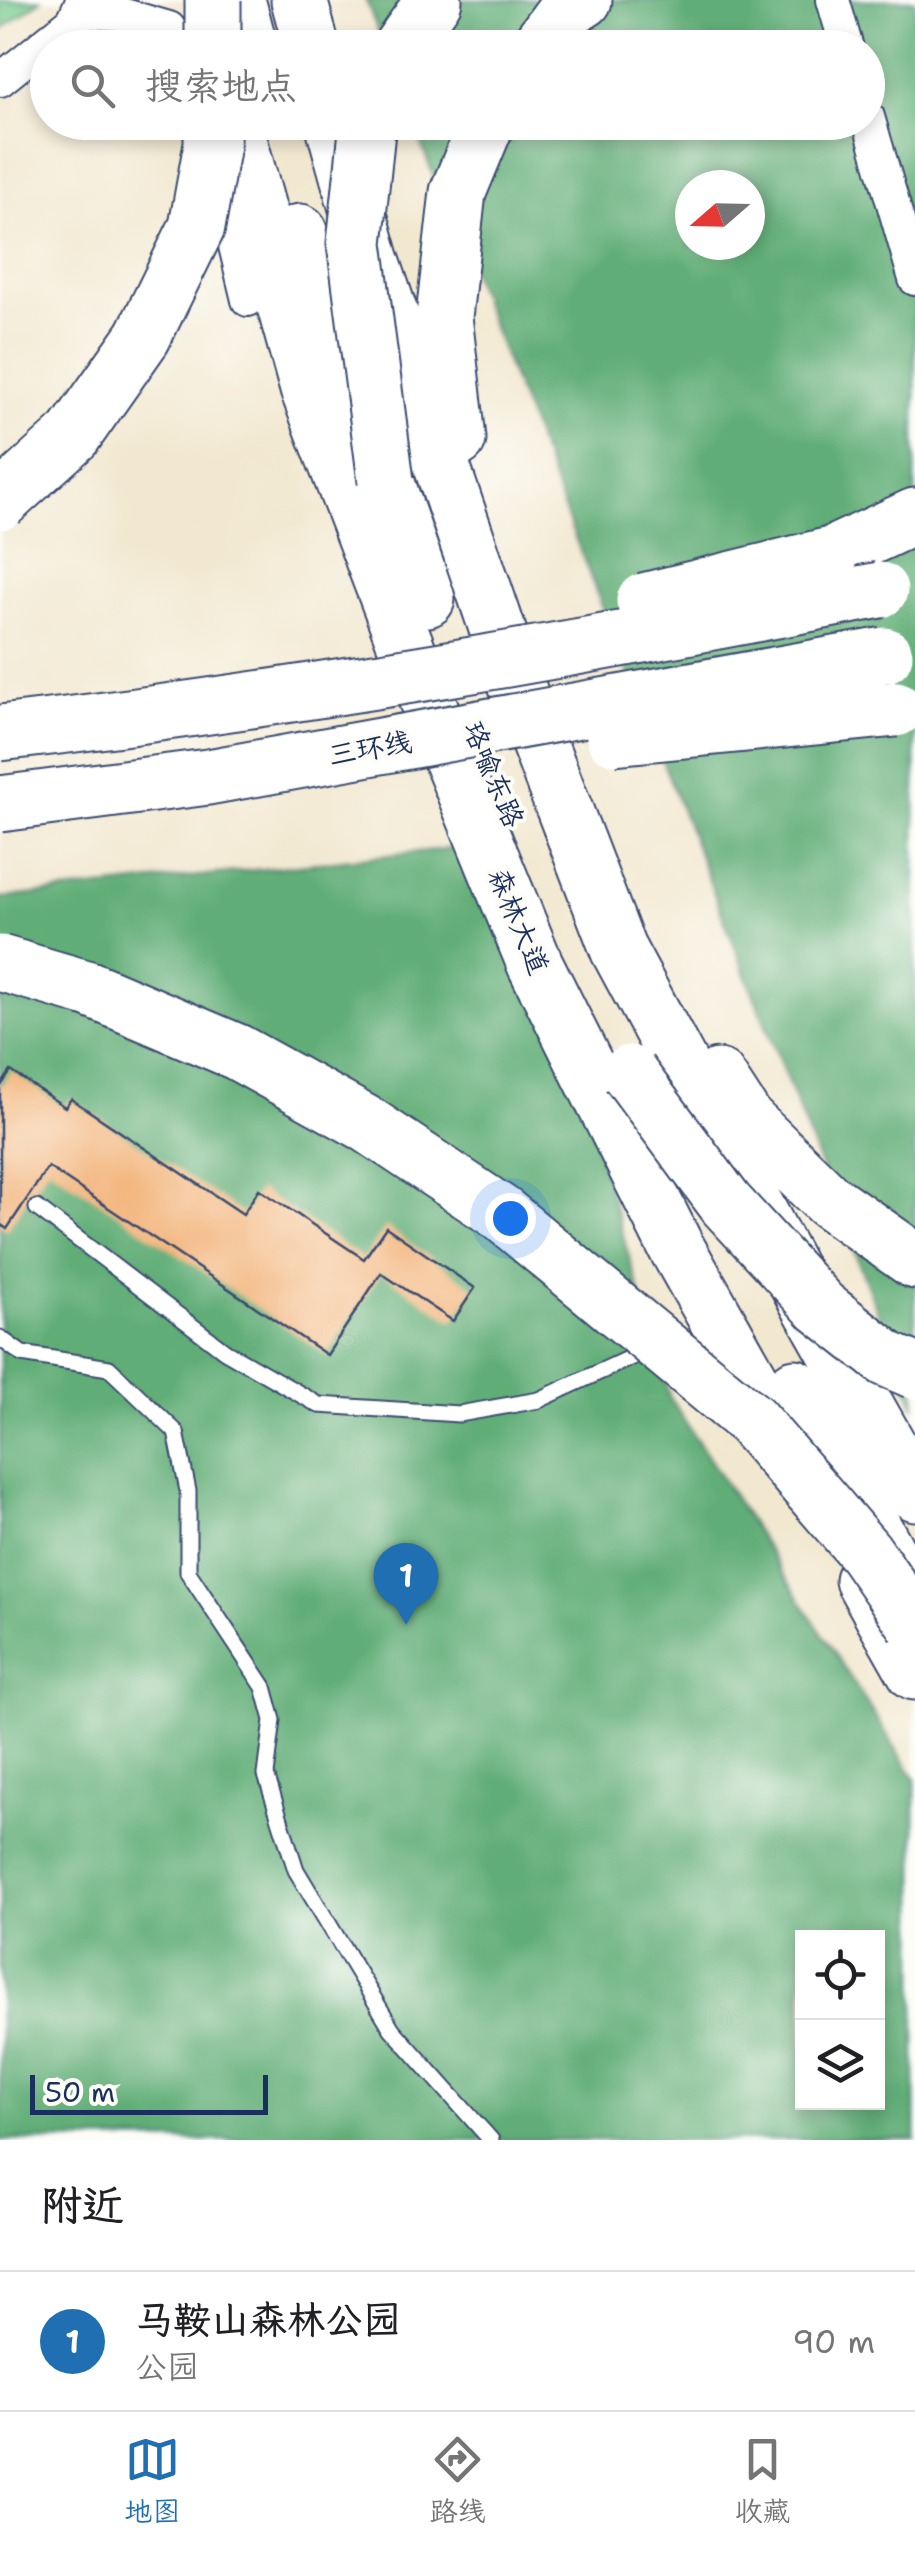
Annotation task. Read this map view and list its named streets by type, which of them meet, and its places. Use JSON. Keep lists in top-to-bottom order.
{
  "streets": {
    "highway": ["三环线", "珞喻东路", "森林大道"]
  },
  "scale_bar": "50 m",
  "north": "left",
  "page": {
    "search": "搜索地点",
    "pins": "1",
    "scale": "50 m",
    "heading": "附近",
    "list": [
      {
        "mark": "1",
        "name": "马鞍山森林公园",
        "note": "公园",
        "value": "90 m"
      }
    ],
    "nav": ["地图", "路线", "收藏"]
  }
}
